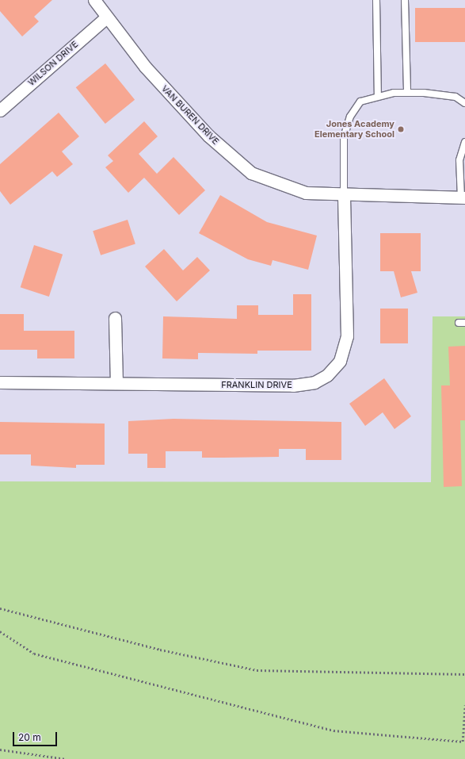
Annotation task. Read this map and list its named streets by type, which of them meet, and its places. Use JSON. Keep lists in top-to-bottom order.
{
  "streets": {
    "street": ["WILSON DRIVE", "VAN BUREN DRIVE", "FRANKLIN DRIVE"]
  },
  "crossings": [
    ["WILSON DRIVE", "VAN BUREN DRIVE"],
    ["VAN BUREN DRIVE", "FRANKLIN DRIVE"]
  ],
  "places": ["Jones Academy Elementary School"],
  "scale_bar": "20 m"
}
